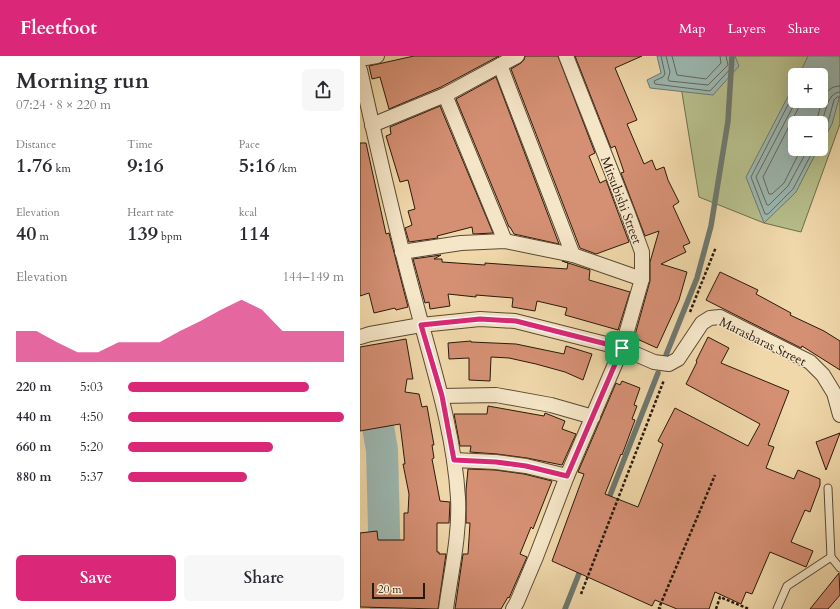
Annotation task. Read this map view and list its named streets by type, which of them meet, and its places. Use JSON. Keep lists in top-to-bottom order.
{
  "streets": {
    "street": ["Mitsubishi Street", "Marasbaras Street"]
  },
  "scale_bar": "20 m",
  "page": {
    "header": "Fleetfoot",
    "nav": ["Map", "Layers", "Share"],
    "heading": ["Morning run", "07:24 · 8 × 220 m"],
    "map_buttons": ["+", "−"],
    "stats": [
      ["Distance", "1.76 km"],
      ["Time", "9:16"],
      ["Pace", "5:16 /km"],
      ["Elevation", "40 m"],
      ["Heart rate", "139 bpm"],
      ["kcal", "114"]
    ],
    "chart": ["Elevation", "144–149 m"],
    "list": [
      {
        "name": "220 m",
        "note": "5:03"
      },
      {
        "name": "440 m",
        "note": "4:50"
      },
      {
        "name": "660 m",
        "note": "5:20"
      },
      {
        "name": "880 m",
        "note": "5:37"
      }
    ],
    "buttons": ["Save", "Share"],
    "scale": "20 m"
  }
}
